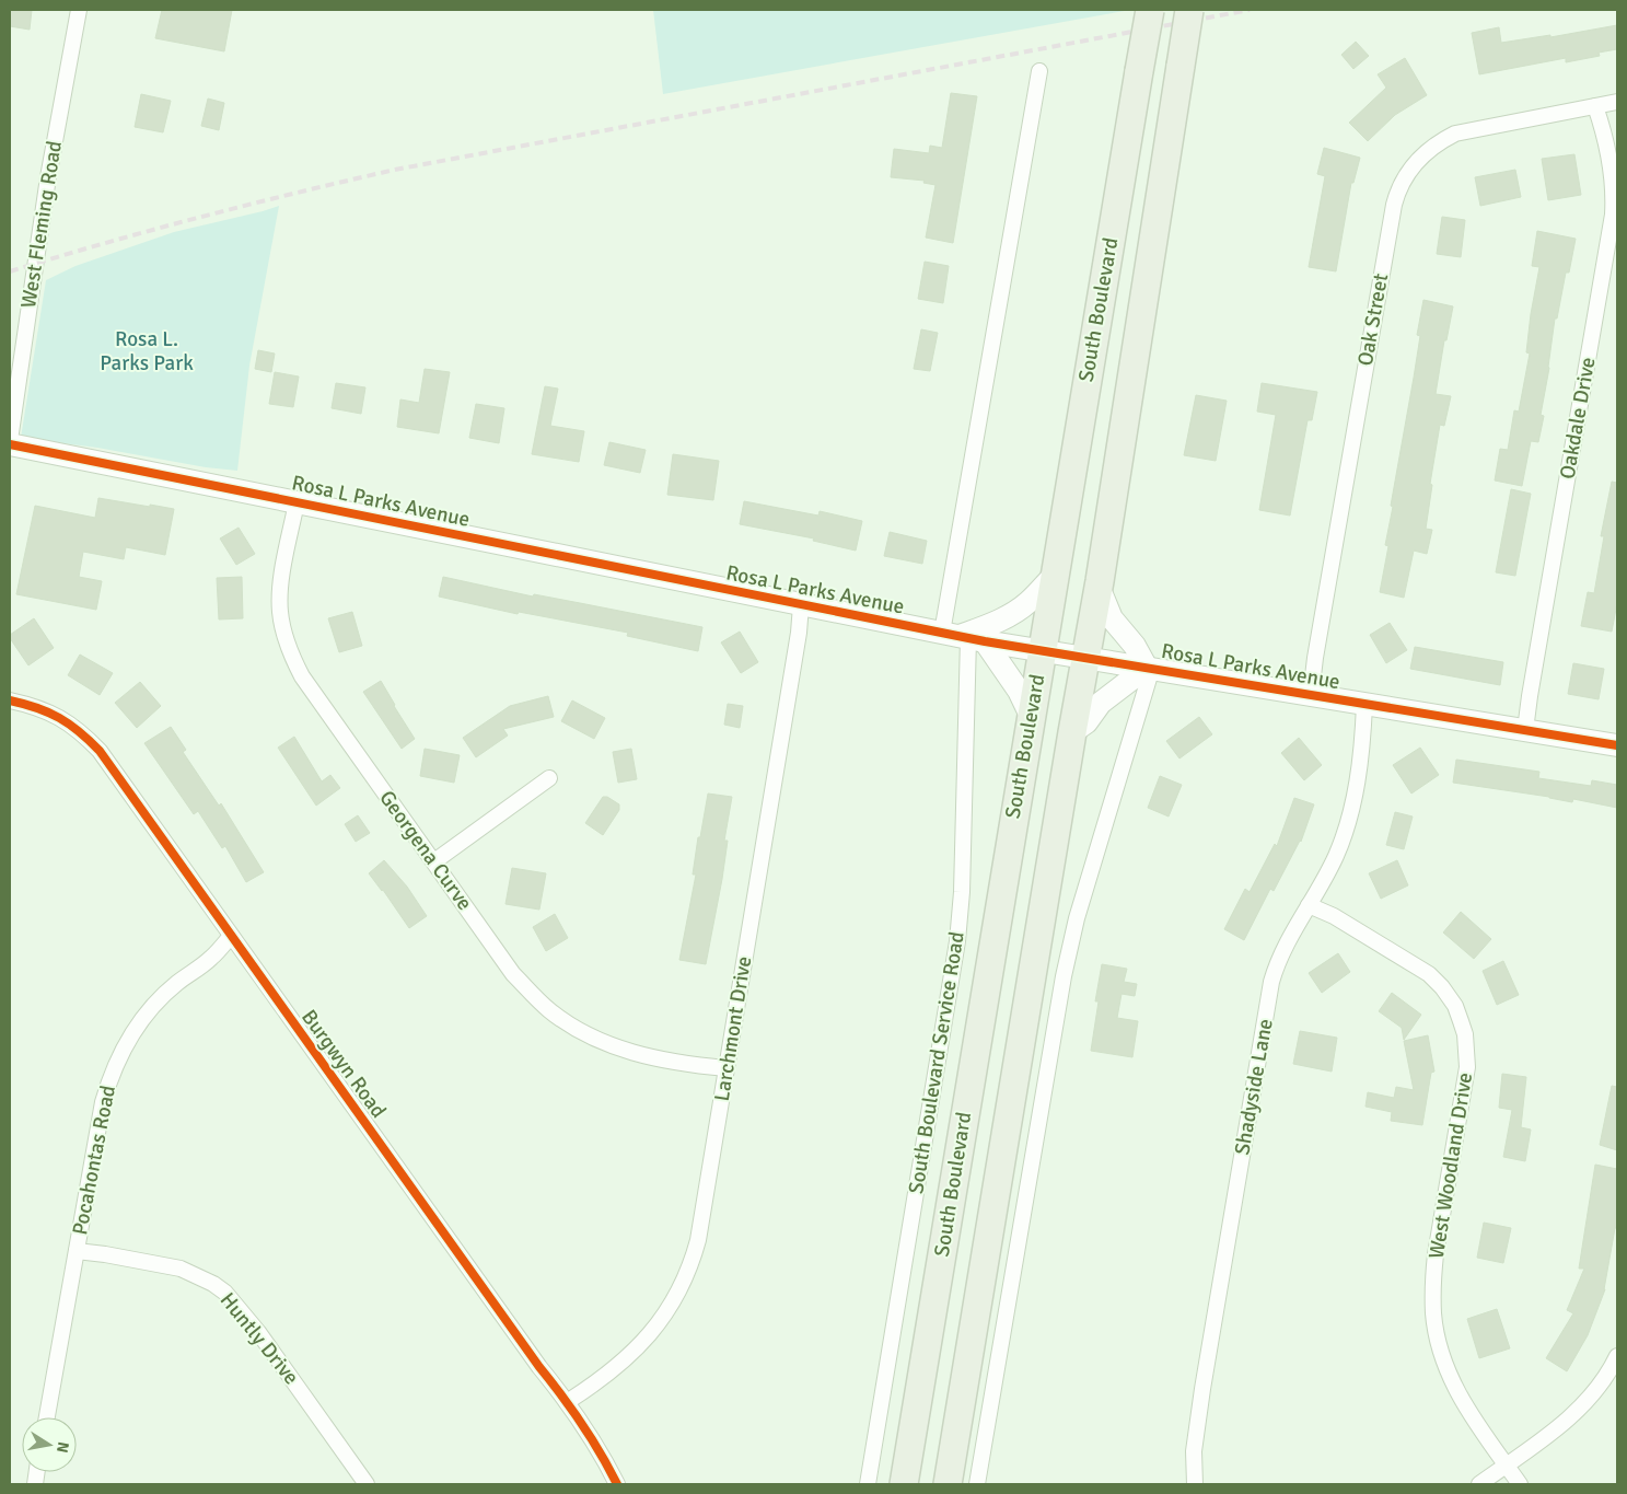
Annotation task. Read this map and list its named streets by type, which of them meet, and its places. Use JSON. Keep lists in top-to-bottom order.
{
  "streets": {
    "highway": ["South Boulevard"],
    "street": [
      "West Fleming Road",
      "Oak Street",
      "Oakdale Drive",
      "Rosa L Parks Avenue",
      "Georgena Curve",
      "Larchmont Drive",
      "South Boulevard Service Road",
      "Burgwyn Road",
      "Shadyside Lane",
      "Pocahontas Road",
      "West Woodland Drive",
      "Huntly Drive"
    ]
  },
  "crossings": [
    ["South Boulevard", "Rosa L Parks Avenue"],
    ["Oak Street", "Oakdale Drive"],
    ["Oak Street", "Rosa L Parks Avenue"],
    ["Oakdale Drive", "Rosa L Parks Avenue"],
    ["Rosa L Parks Avenue", "Georgena Curve"],
    ["Rosa L Parks Avenue", "Larchmont Drive"],
    ["Rosa L Parks Avenue", "South Boulevard Service Road"],
    ["Rosa L Parks Avenue", "Shadyside Lane"],
    ["Georgena Curve", "Larchmont Drive"],
    ["Larchmont Drive", "Burgwyn Road"],
    ["Burgwyn Road", "Pocahontas Road"],
    ["Shadyside Lane", "West Woodland Drive"],
    ["Pocahontas Road", "Huntly Drive"]
  ],
  "parks": ["Rosa L. Parks Park"],
  "north": "right"
}
